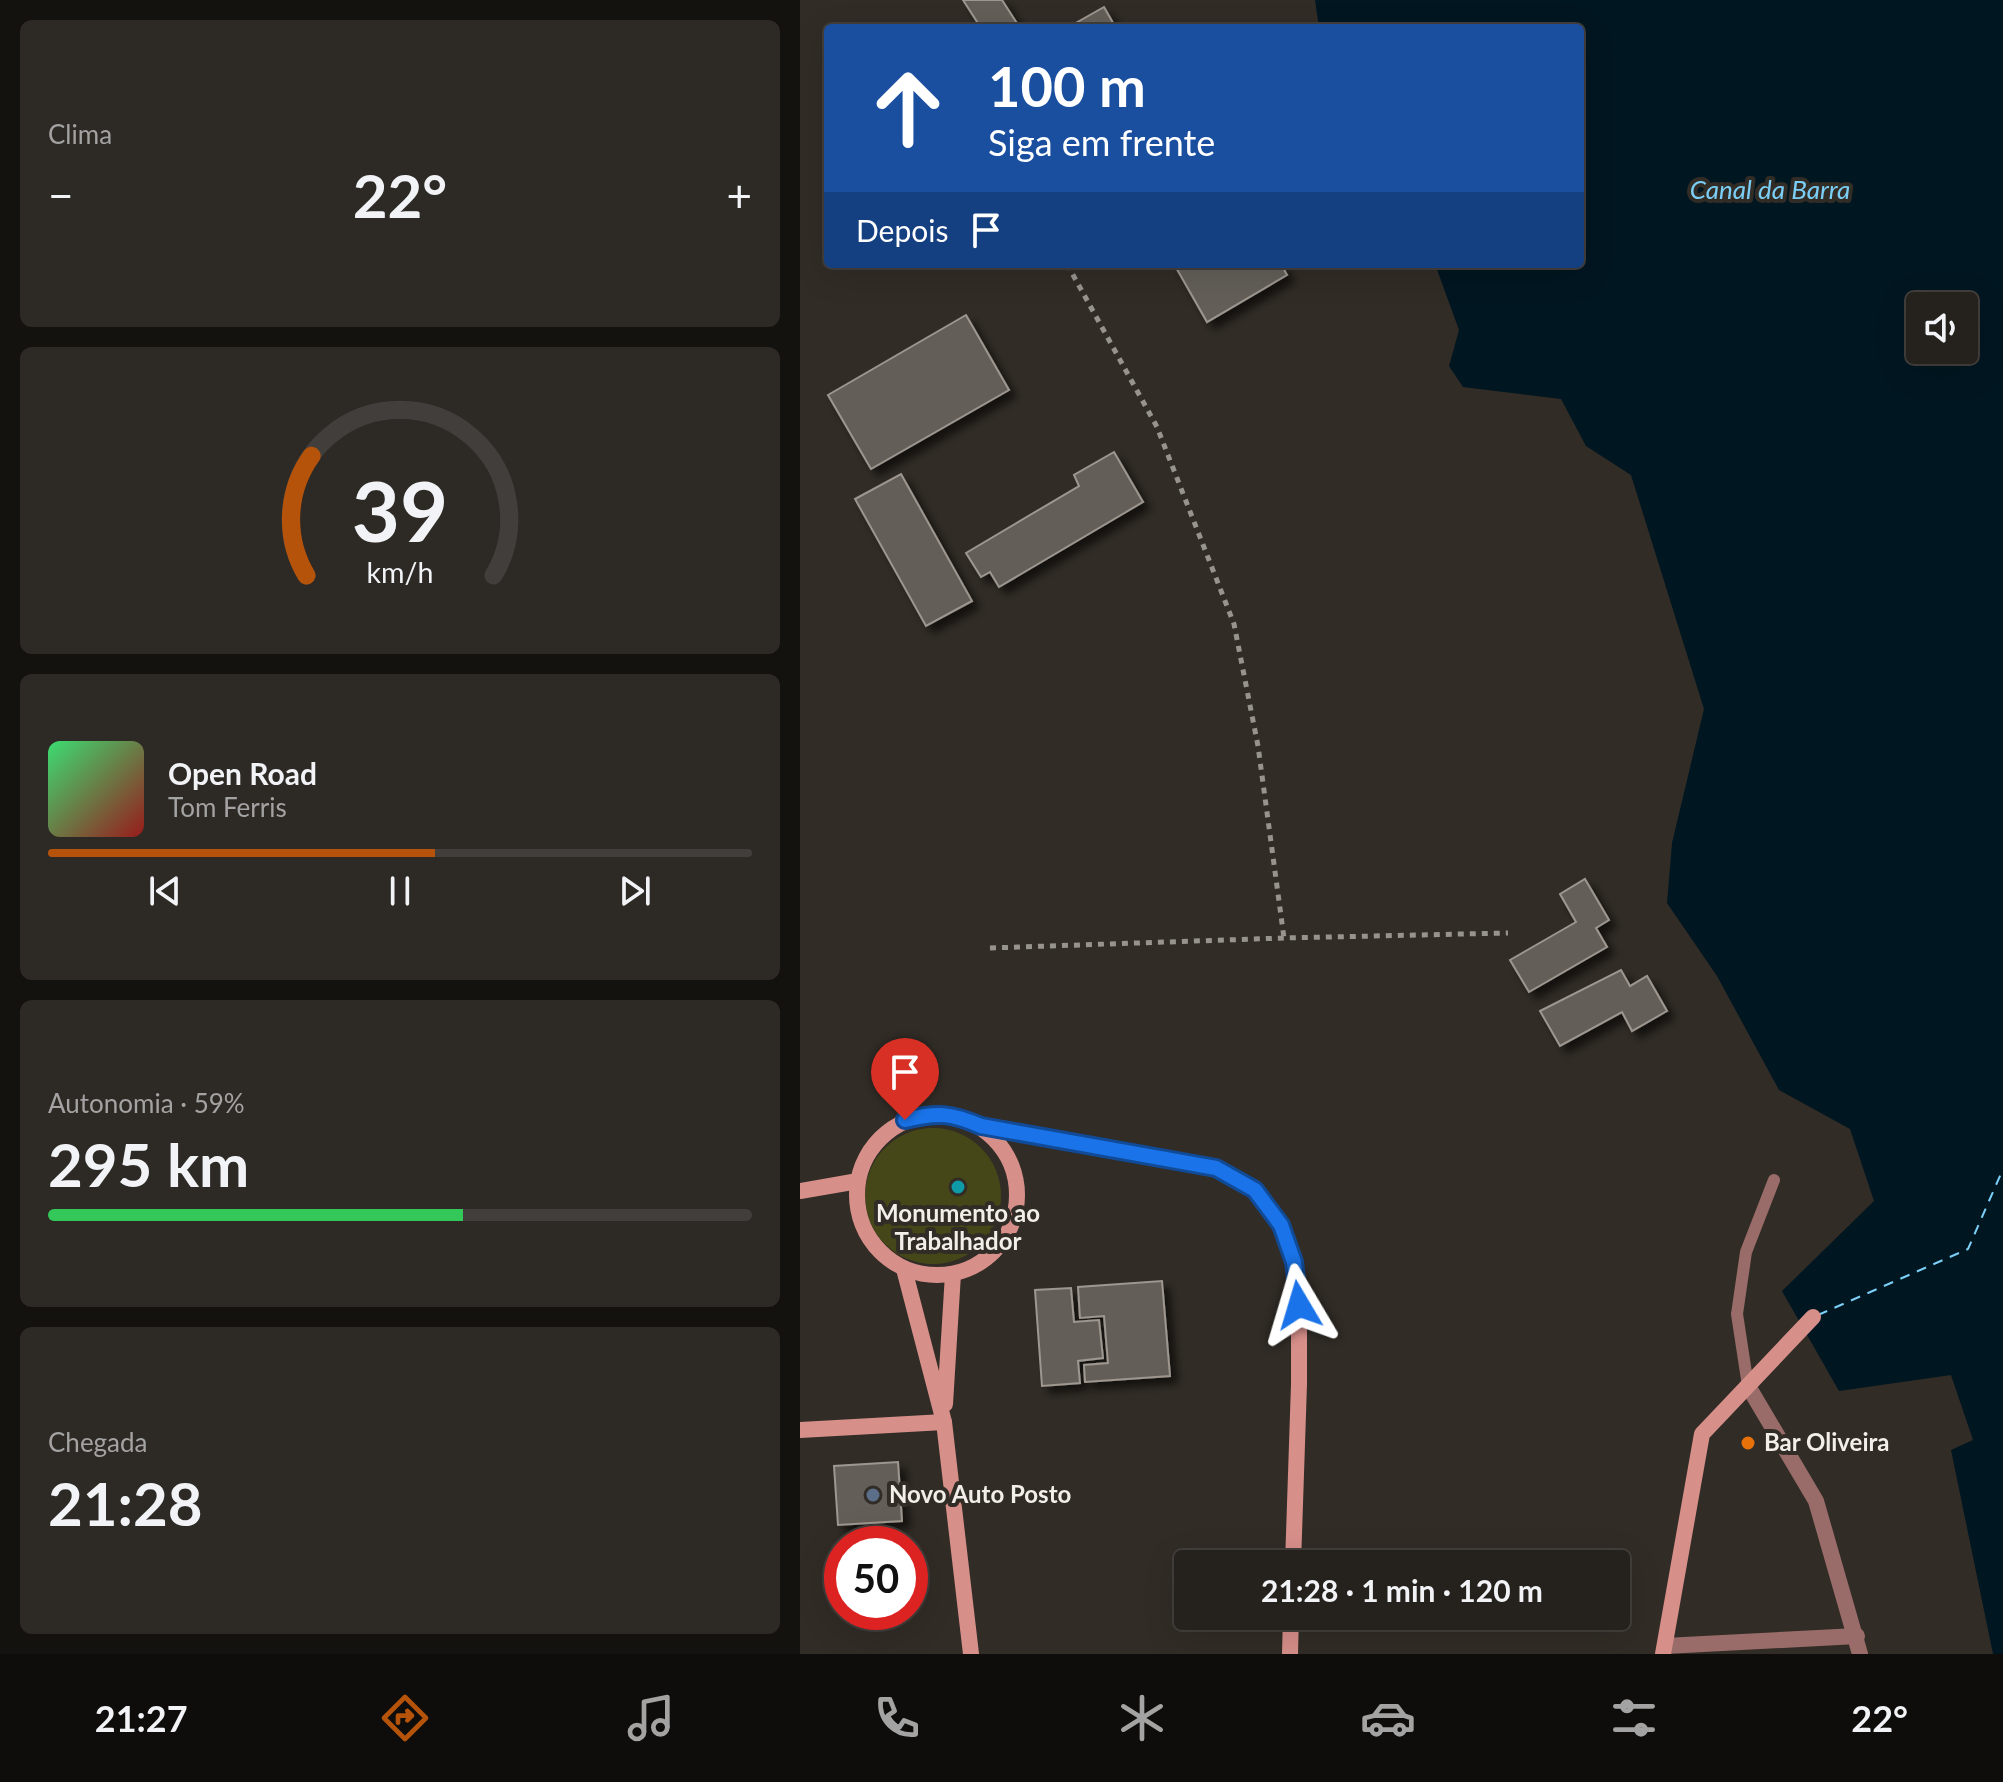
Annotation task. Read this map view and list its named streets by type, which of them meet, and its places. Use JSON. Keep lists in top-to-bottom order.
{
  "water": ["Canal da Barra"],
  "places": ["Monumento ao Trabalhador", "Bar Oliveira", "Novo Auto Posto"],
  "page": {
    "tile": [
      "Clima",
      ["Autonomia · 59%", "295 km"],
      ["Chegada", "21:28"]
    ],
    "turn": ["100 m", "Siga em frente"],
    "heat": ["−", "22°", "+"],
    "then": "Depois",
    "song": ["Open Road", "Tom Ferris"],
    "limit": "50",
    "trip": "21:28 · 1 min · 120 m",
    "tabs": ["21:27", "22°"],
    "gauge": ["39", "km/h"]
  }
}
